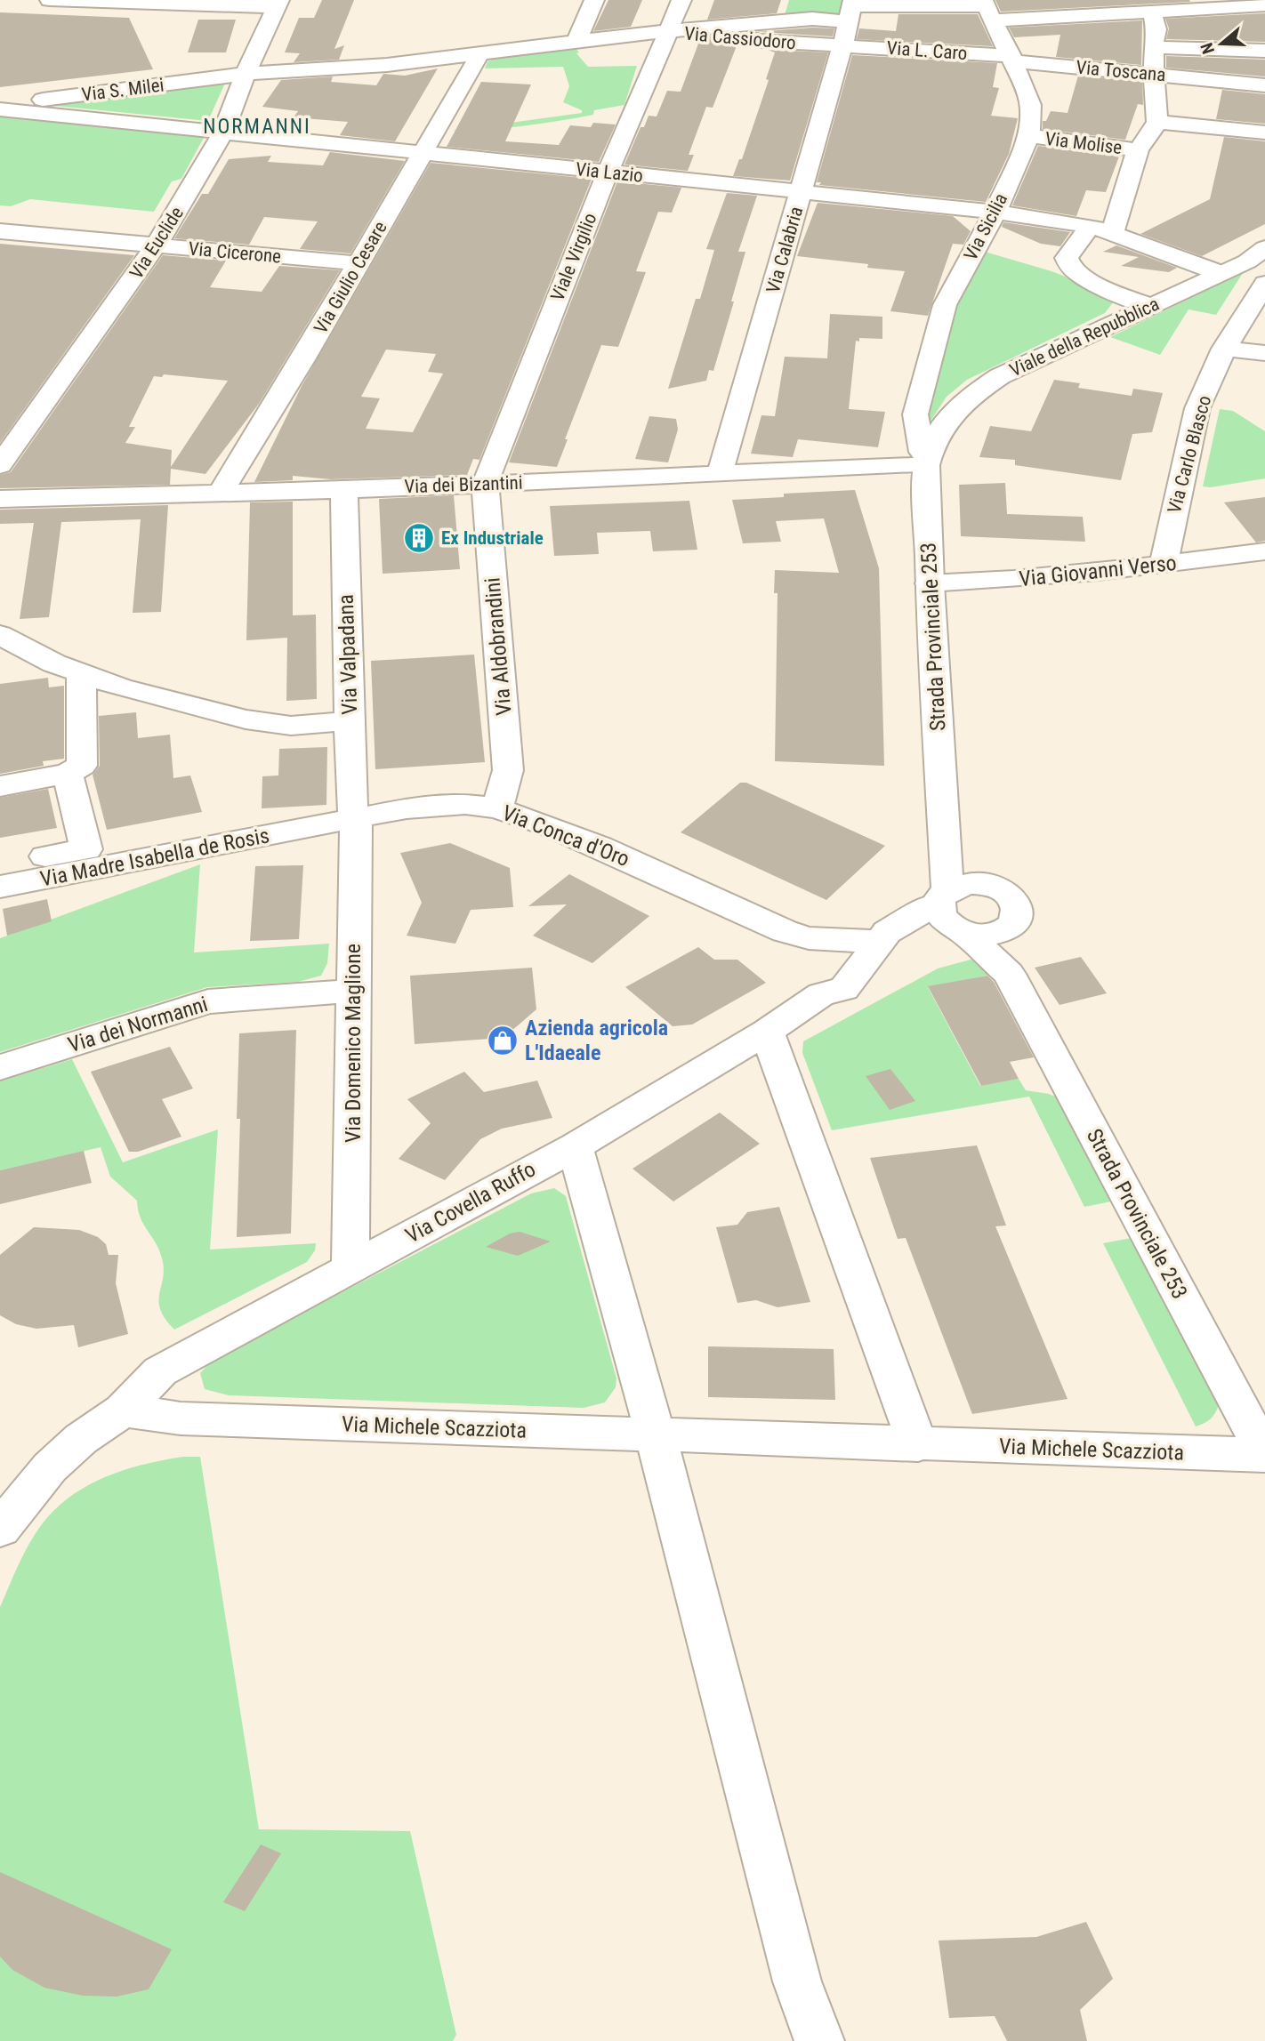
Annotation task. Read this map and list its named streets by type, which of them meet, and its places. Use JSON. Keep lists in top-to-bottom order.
{
  "streets": {
    "street": [
      "Via Cassiodoro",
      "Via L. Caro",
      "Via Toscana",
      "Via S. Milei",
      "Via Molise",
      "Via Lazio",
      "Via Sicilia",
      "Via Euclide",
      "Via Calabria",
      "Via Cicerone",
      "Viale Virgilio",
      "Via Giulio Cesare",
      "Viale della Repubblica",
      "Via Carlo Blasco",
      "Via dei Bizantini",
      "Via Giovanni Verso",
      "Strada Provinciale 253",
      "Via Aldobrandini",
      "Via Valpadana",
      "Via Conca d'Oro",
      "Via Madre Isabella de Rosis",
      "Via dei Normanni",
      "Via Domenico Maglione",
      "Via Covella Ruffo",
      "Via Michele Scazziota"
    ]
  },
  "crossings": [
    ["Via Cassiodoro", "Via L. Caro"],
    ["Via Cassiodoro", "Via S. Milei"],
    ["Via Cassiodoro", "Via Sicilia"],
    ["Via Cassiodoro", "Via Calabria"],
    ["Via Cassiodoro", "Viale Virgilio"],
    ["Via L. Caro", "Via Toscana"],
    ["Via L. Caro", "Via Sicilia"],
    ["Via L. Caro", "Via Calabria"],
    ["Via Toscana", "Via Sicilia"],
    ["Via S. Milei", "Via Lazio"],
    ["Via S. Milei", "Via Euclide"],
    ["Via S. Milei", "Viale Virgilio"],
    ["Via Molise", "Via Sicilia"],
    ["Via Lazio", "Via Sicilia"],
    ["Via Lazio", "Via Euclide"],
    ["Via Lazio", "Via Calabria"],
    ["Via Lazio", "Viale Virgilio"],
    ["Via Lazio", "Via Giulio Cesare"],
    ["Via Lazio", "Viale della Repubblica"],
    ["Via Sicilia", "Viale della Repubblica"],
    ["Via Sicilia", "Via dei Bizantini"],
    ["Via Sicilia", "Strada Provinciale 253"],
    ["Via Euclide", "Via Cicerone"],
    ["Via Calabria", "Via dei Bizantini"],
    ["Via Cicerone", "Via Giulio Cesare"],
    ["Viale Virgilio", "Via dei Bizantini"],
    ["Viale Virgilio", "Via Aldobrandini"],
    ["Via Giulio Cesare", "Via dei Bizantini"],
    ["Viale della Repubblica", "Via dei Bizantini"],
    ["Viale della Repubblica", "Strada Provinciale 253"],
    ["Via Carlo Blasco", "Via Giovanni Verso"],
    ["Via dei Bizantini", "Strada Provinciale 253"],
    ["Via dei Bizantini", "Via Aldobrandini"],
    ["Via dei Bizantini", "Via Valpadana"],
    ["Via Giovanni Verso", "Strada Provinciale 253"],
    ["Strada Provinciale 253", "Via Michele Scazziota"],
    ["Via Aldobrandini", "Via Conca d'Oro"],
    ["Via Valpadana", "Via Conca d'Oro"],
    ["Via Valpadana", "Via Domenico Maglione"],
    ["Via Conca d'Oro", "Via Madre Isabella de Rosis"],
    ["Via Conca d'Oro", "Via Domenico Maglione"],
    ["Via dei Normanni", "Via Domenico Maglione"],
    ["Via Domenico Maglione", "Via Covella Ruffo"],
    ["Via Covella Ruffo", "Via Michele Scazziota"]
  ],
  "districts": ["NORMANNI"],
  "places": {
    "building": ["Ex Industriale"],
    "shop": ["Azienda agricola L'Idaeale"]
  },
  "north": "left"
}
